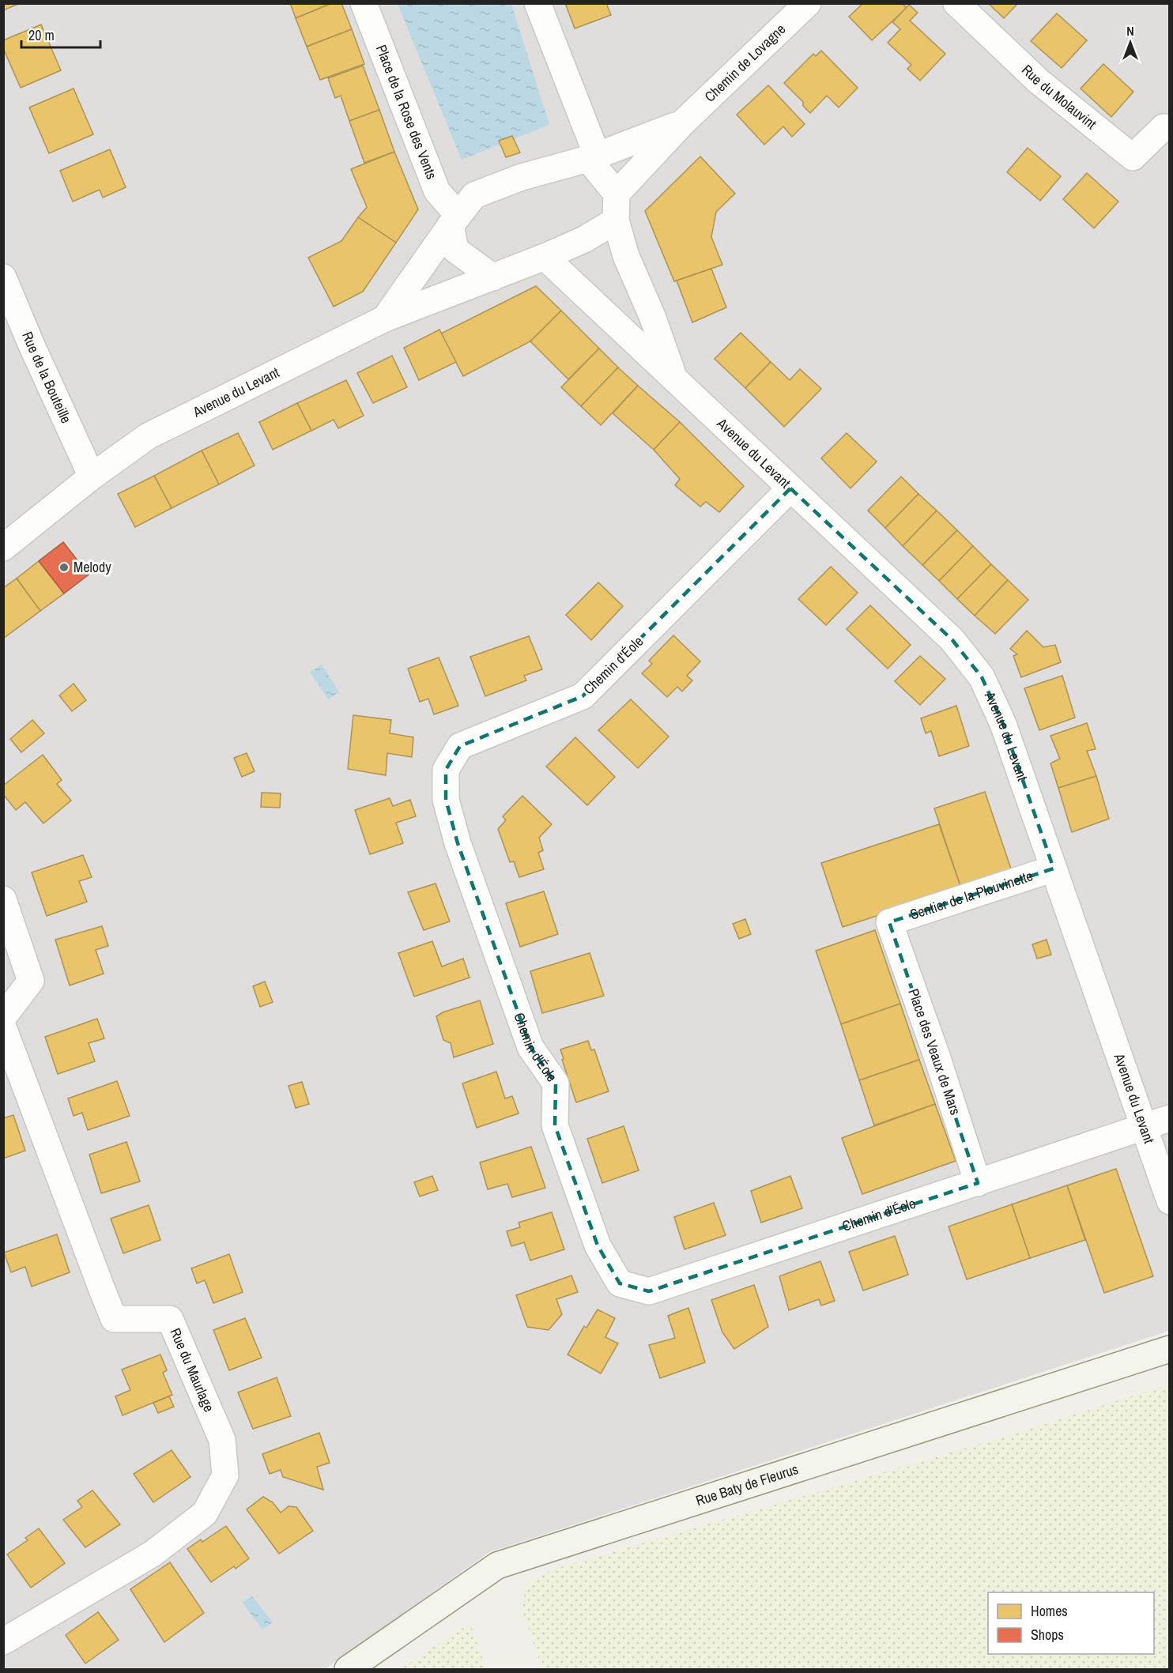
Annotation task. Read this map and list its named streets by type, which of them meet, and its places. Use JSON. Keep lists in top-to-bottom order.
{
  "streets": {
    "street": [
      "Chemin de Lovagne",
      "Rue du Molauvint",
      "Place de la Rose des Vents",
      "Rue de la Bouteille",
      "Avenue du Levant",
      "Chemin d'Éole",
      "Sentier de la Plouvinette",
      "Place des Veaux de Mars",
      "Rue du Maurlage",
      "Rue Baty de Fleurus"
    ]
  },
  "crossings": [
    ["Chemin de Lovagne", "Place de la Rose des Vents"],
    ["Chemin de Lovagne", "Avenue du Levant"],
    ["Place de la Rose des Vents", "Avenue du Levant"],
    ["Rue de la Bouteille", "Avenue du Levant"],
    ["Avenue du Levant", "Chemin d'Éole"],
    ["Avenue du Levant", "Sentier de la Plouvinette"],
    ["Chemin d'Éole", "Place des Veaux de Mars"],
    ["Sentier de la Plouvinette", "Place des Veaux de Mars"]
  ],
  "places": ["Melody"],
  "legend": ["Homes", "Shops"],
  "scale_bar": "20 m",
  "north": "top"
}
